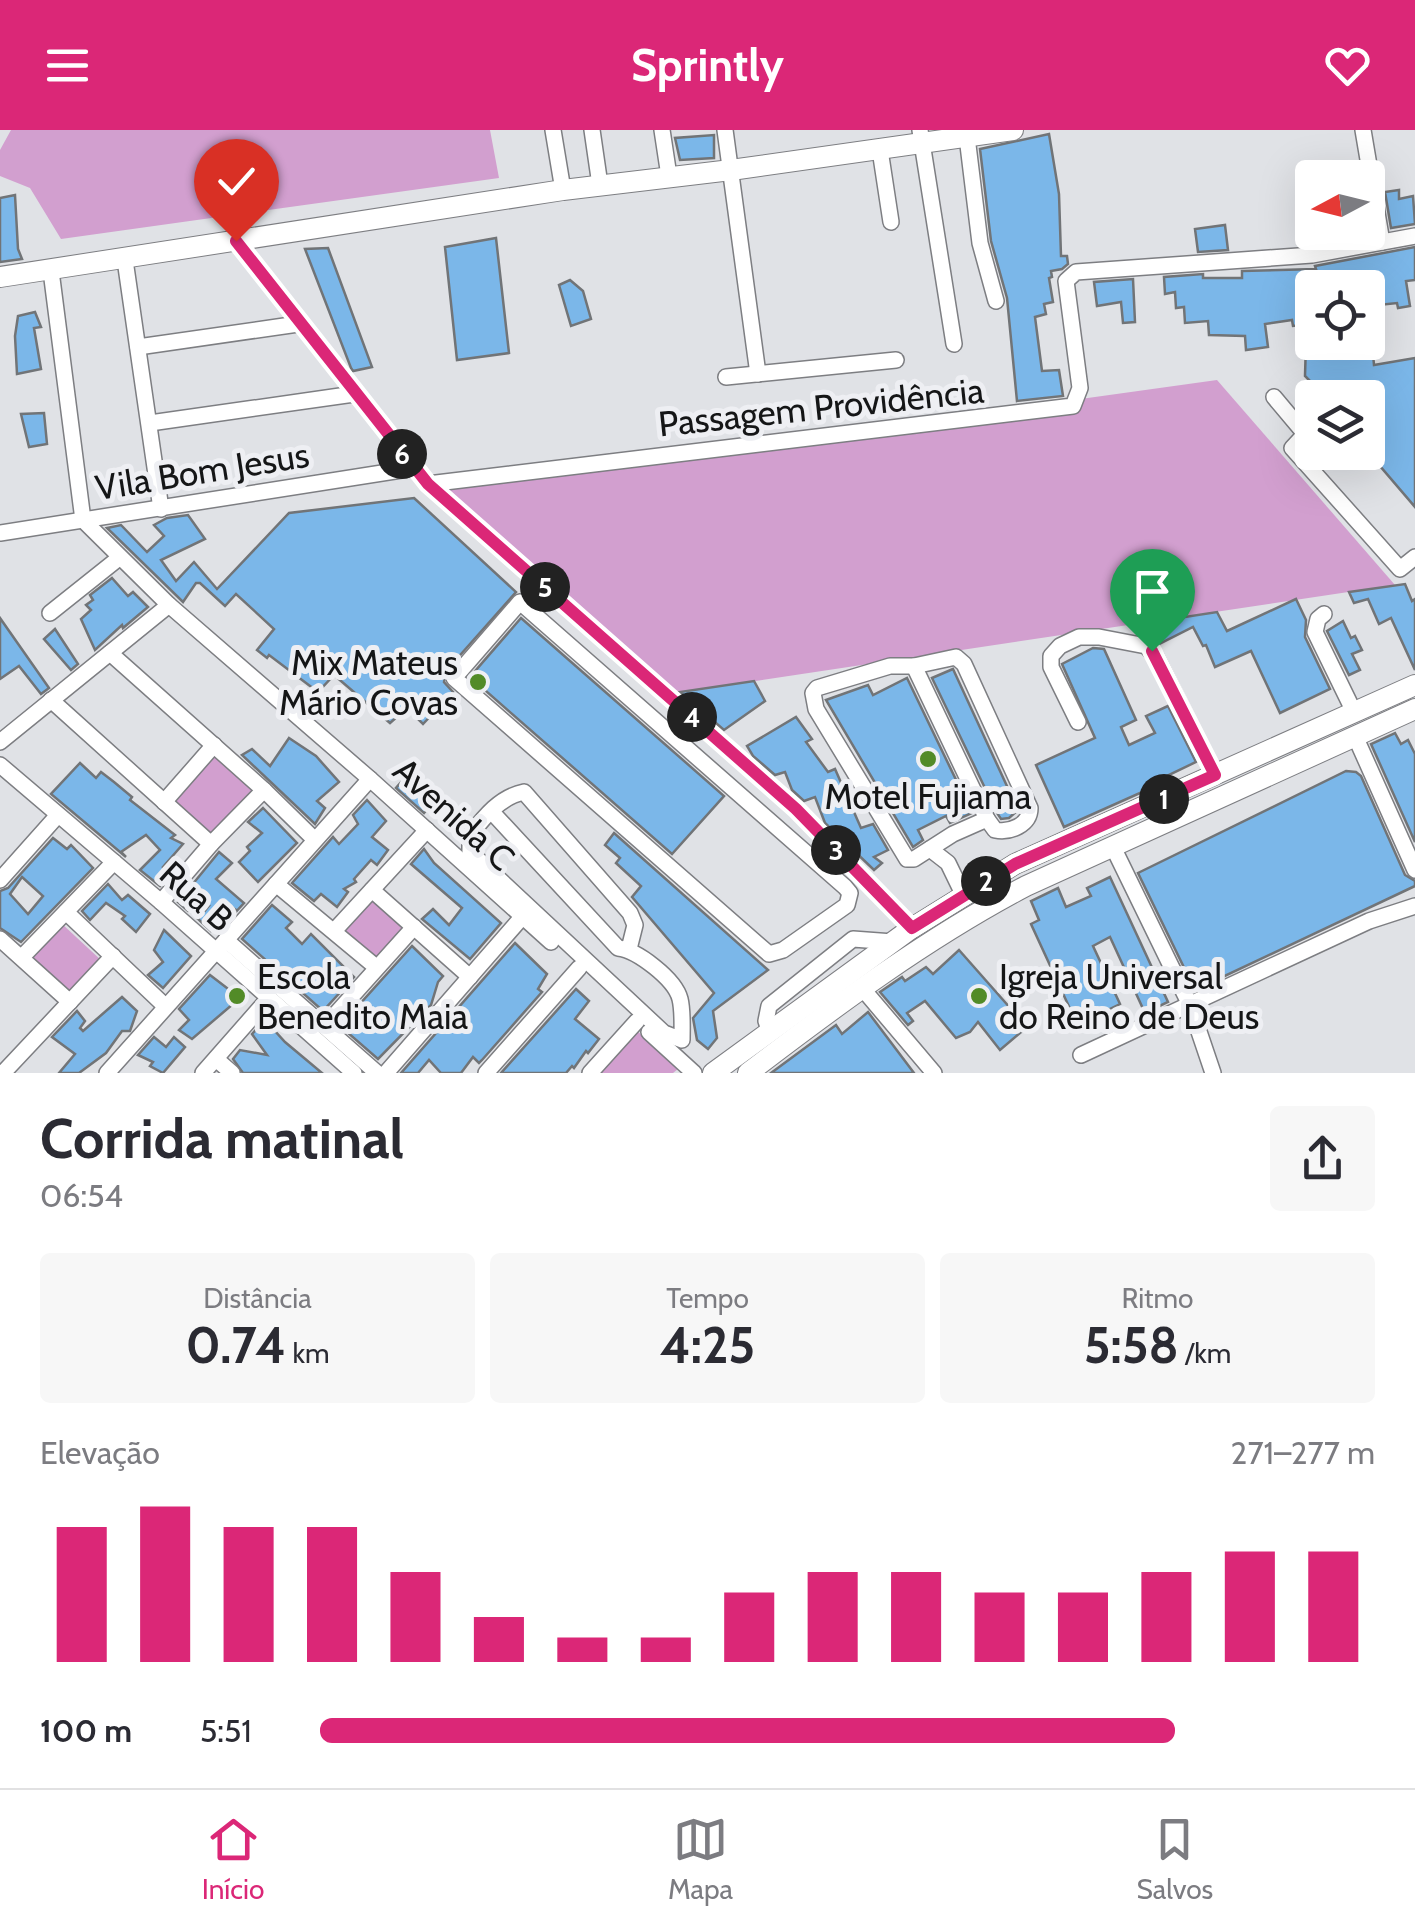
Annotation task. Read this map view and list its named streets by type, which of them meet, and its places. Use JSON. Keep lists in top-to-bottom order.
{
  "streets": {
    "street": [
      "Passagem Providência",
      "Vila Bom Jesus",
      "Avenida C",
      "Rua B"
    ]
  },
  "crossings": [
    ["Vila Bom Jesus", "Avenida C"]
  ],
  "places": [
    "Mix Mateus Mário Covas",
    "Motel Fujiama",
    "Escola Benedito Maia",
    "Igreja Universal do Reino de Deus"
  ],
  "north": "left",
  "page": {
    "header": "Sprintly",
    "pins": [
      "6",
      "5",
      "4",
      "1",
      "3",
      "2"
    ],
    "heading": ["Corrida matinal", "06:54"],
    "stats": [
      ["Distância", "0.74 km"],
      ["Tempo", "4:25"],
      ["Ritmo", "5:58 /km"]
    ],
    "chart": ["Elevação", "271–277 m"],
    "list": [
      {
        "name": "100 m",
        "note": "5:51"
      }
    ],
    "tabs": ["Início", "Mapa", "Salvos"]
  }
}
